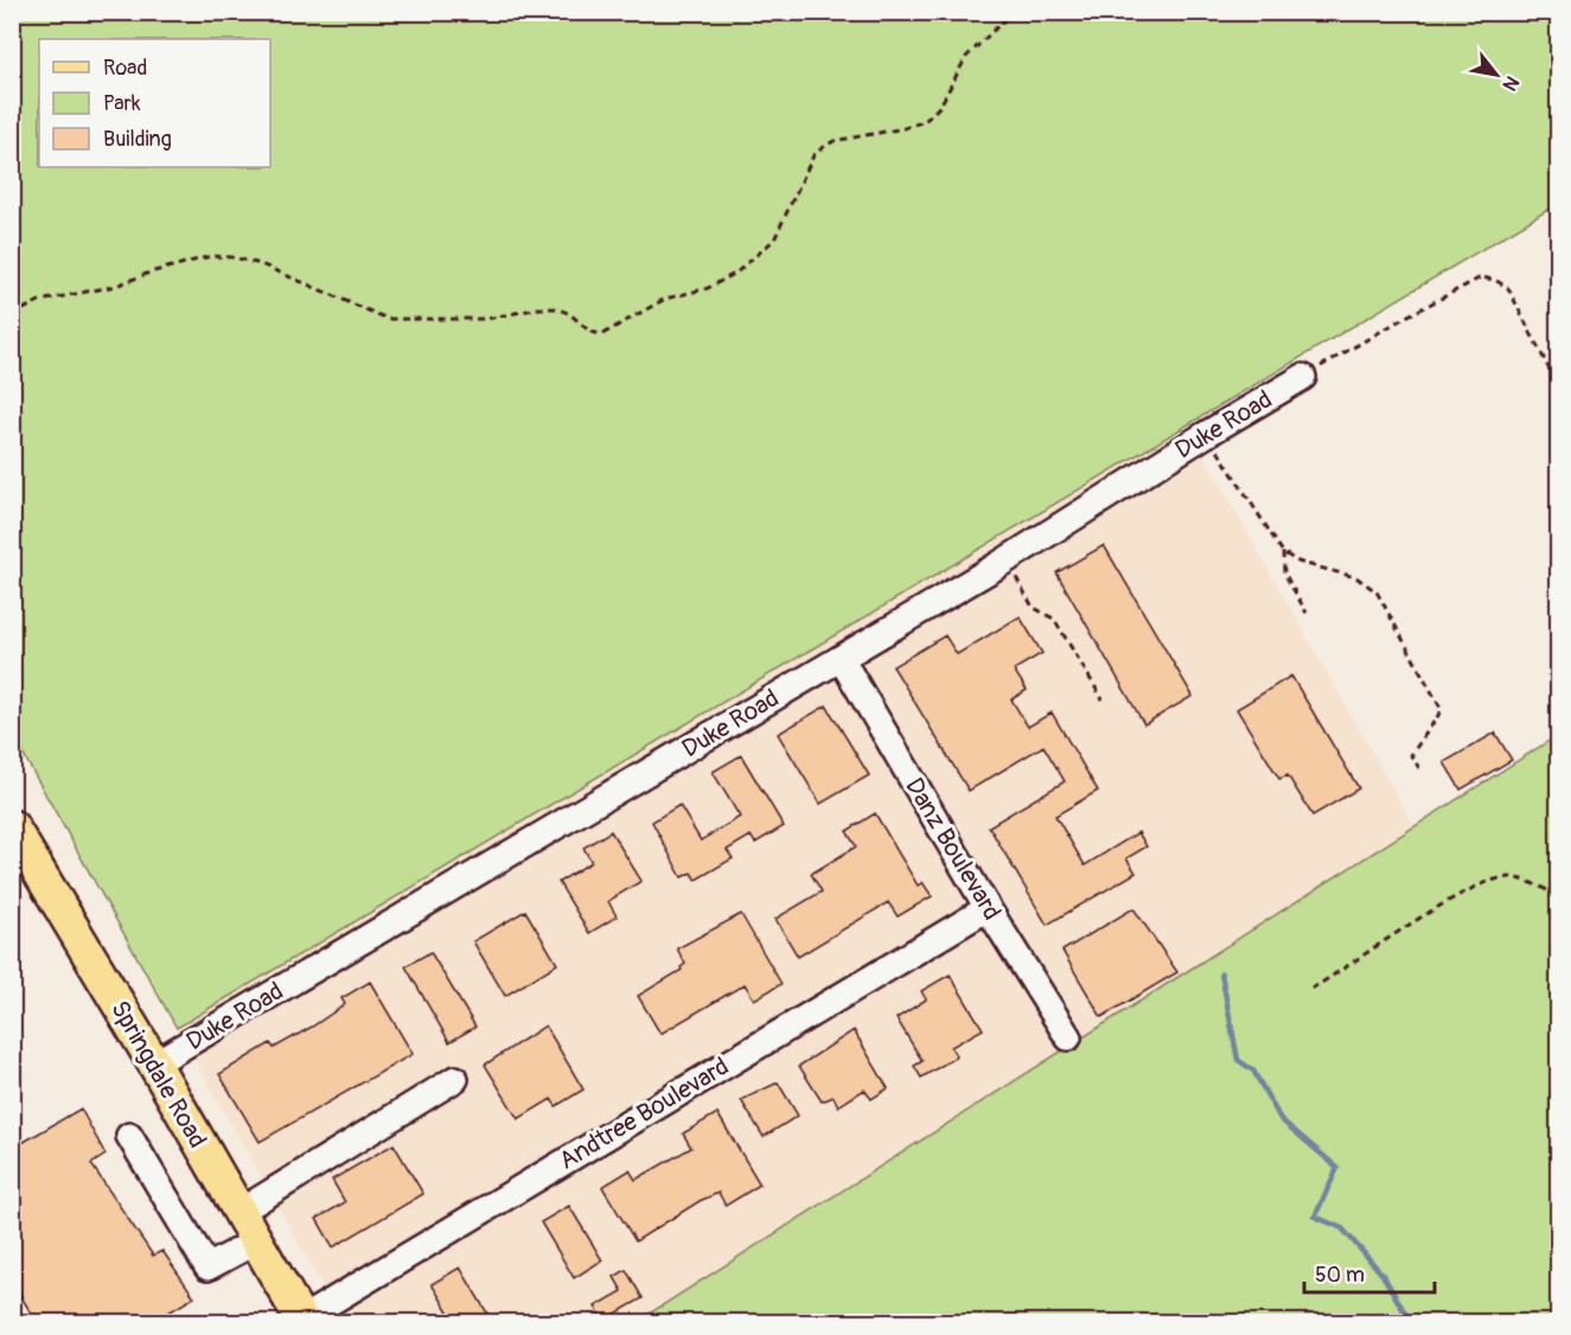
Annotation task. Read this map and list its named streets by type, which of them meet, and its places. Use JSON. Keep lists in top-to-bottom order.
{
  "streets": {
    "main road": ["Springdale Road"],
    "street": ["Duke Road", "Danz Boulevard", "Andtree Boulevard"]
  },
  "crossings": [
    ["Duke Road", "Danz Boulevard"],
    ["Duke Road", "Springdale Road"],
    ["Danz Boulevard", "Andtree Boulevard"],
    ["Springdale Road", "Andtree Boulevard"]
  ],
  "legend": ["Road", "Park", "Building"],
  "scale_bar": "50 m",
  "north": "bottom right"
}
